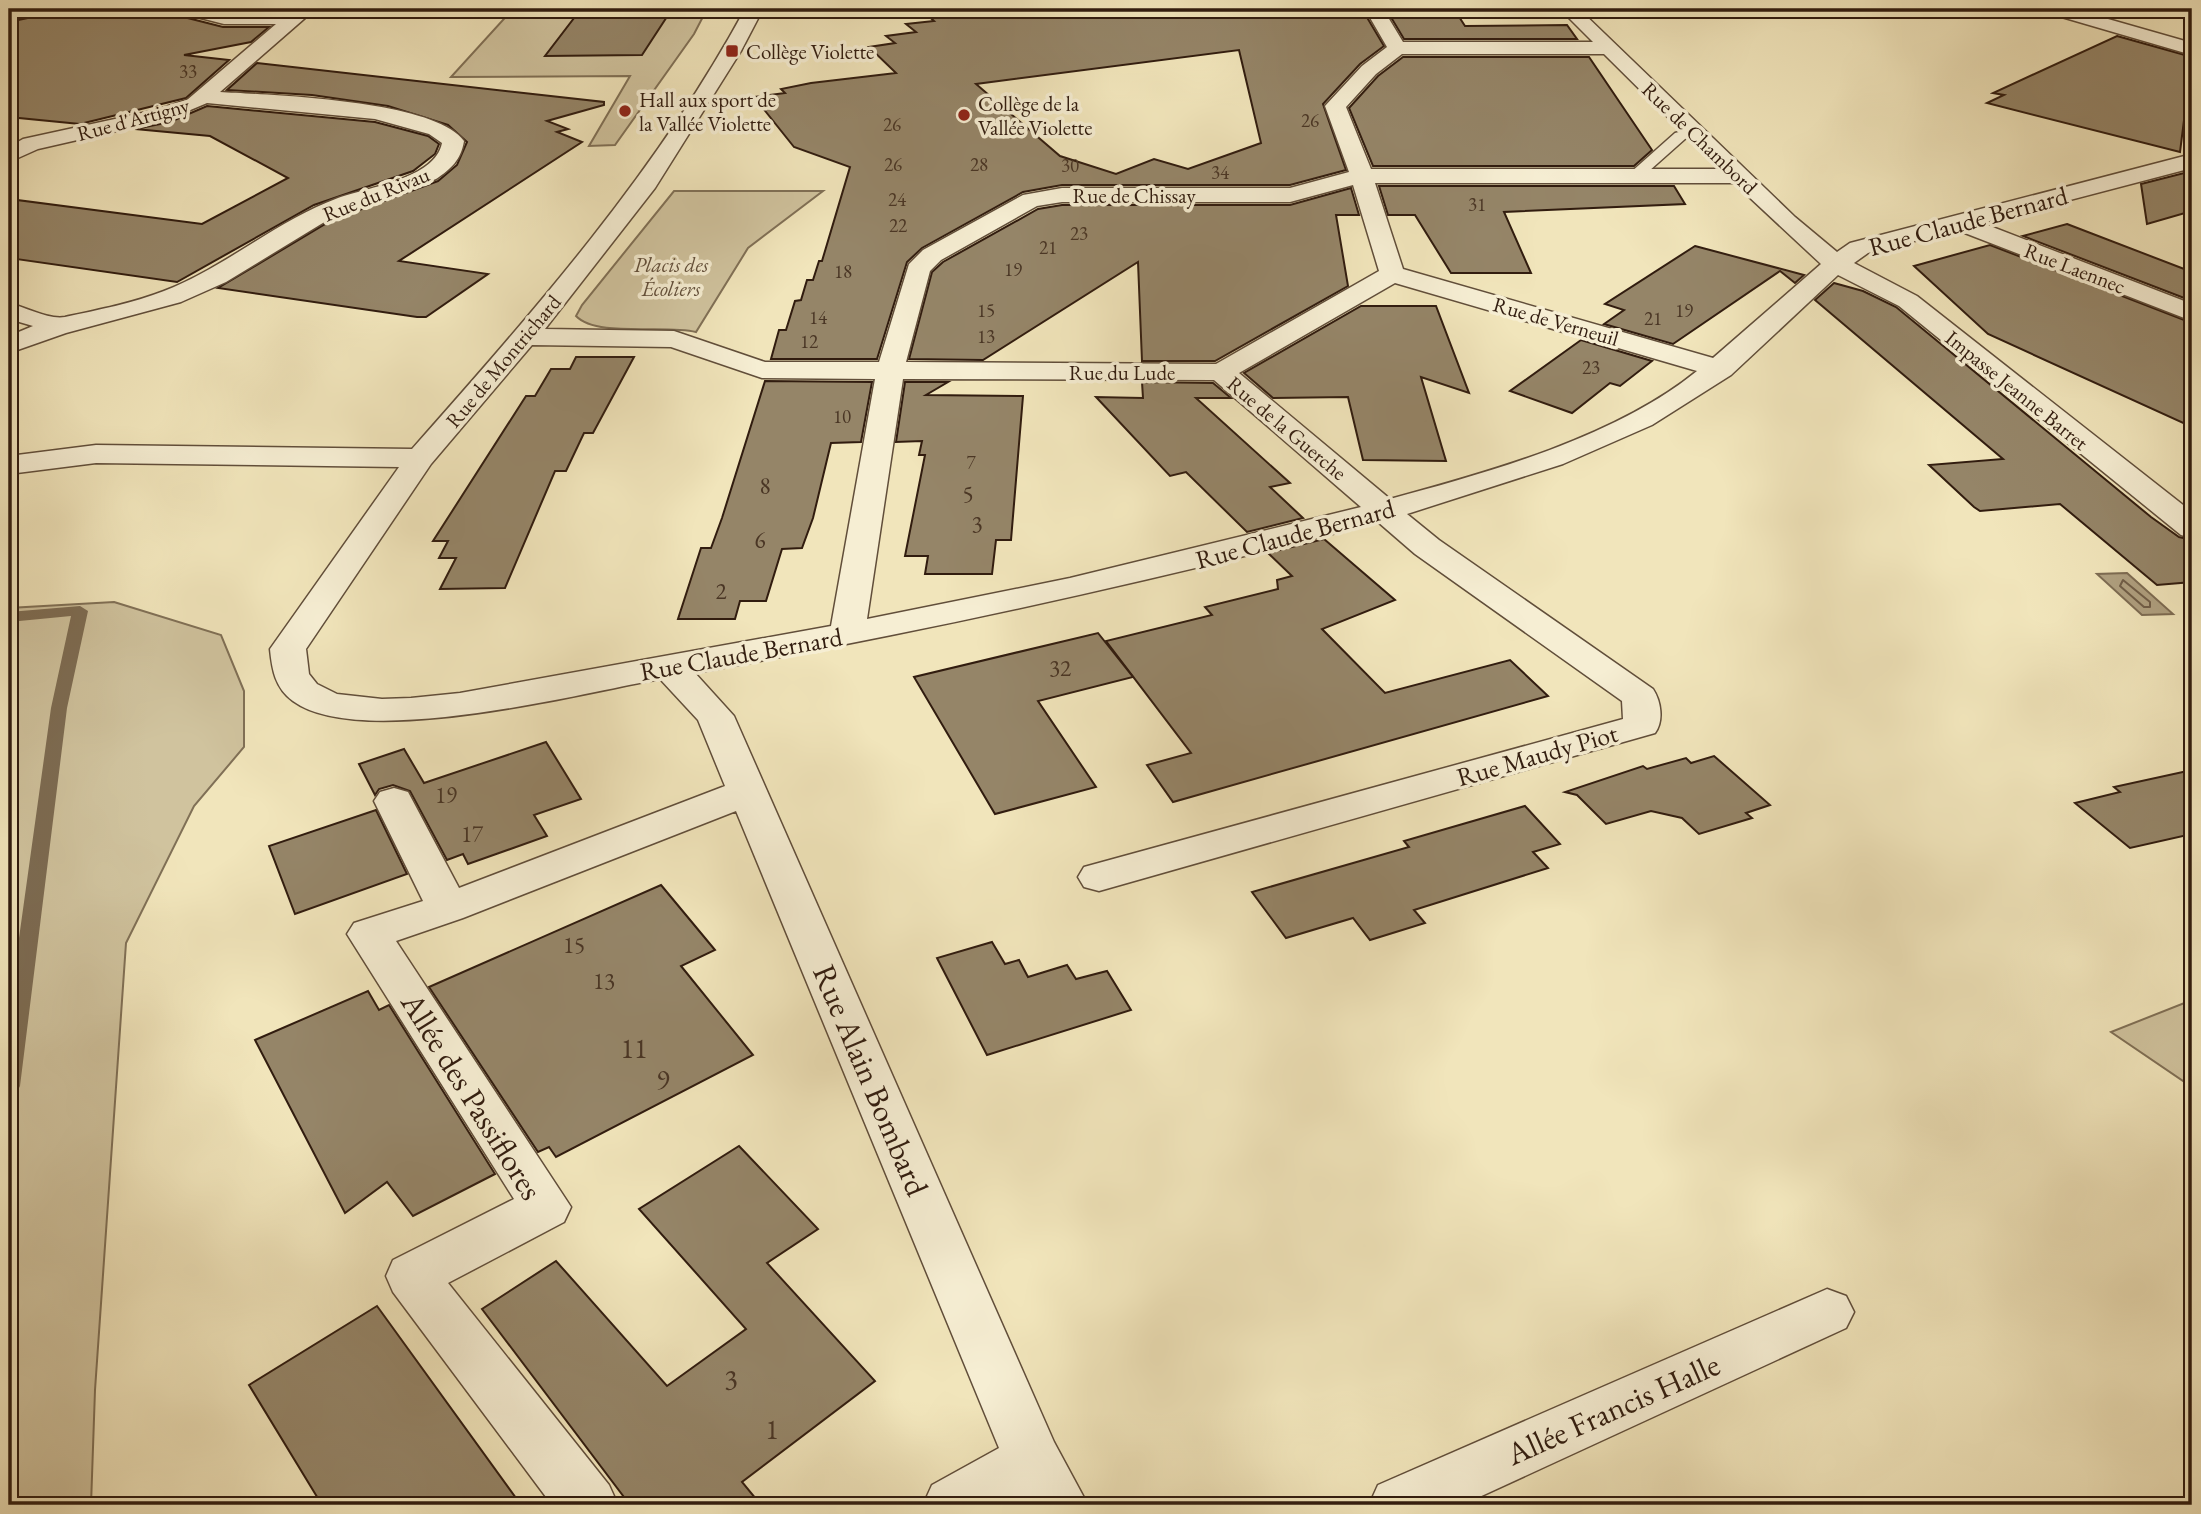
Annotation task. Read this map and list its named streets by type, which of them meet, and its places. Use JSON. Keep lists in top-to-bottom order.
{
  "streets": {
    "street": [
      "Rue d'Artigny",
      "Rue de Chambord",
      "Rue du Rivau",
      "Rue de Chissay",
      "Rue Claude Bernard",
      "Rue Laennec",
      "Rue de Verneuil",
      "Rue de Montrichard",
      "Rue du Lude",
      "Impasse Jeanne Barret",
      "Rue de la Guerche",
      "Rue Maudy Piot",
      "Rue Alain Bombard",
      "Allée des Passiflores",
      "Allée Francis Halle"
    ]
  },
  "crossings": [
    ["Rue d'Artigny", "Rue du Rivau"],
    ["Rue de Chambord", "Rue de Chissay"],
    ["Rue de Chambord", "Rue Claude Bernard"],
    ["Rue de Chambord", "Impasse Jeanne Barret"],
    ["Rue de Chissay", "Rue Claude Bernard"],
    ["Rue de Chissay", "Rue du Lude"],
    ["Rue Claude Bernard", "Rue Laennec"],
    ["Rue Claude Bernard", "Rue de Verneuil"],
    ["Rue Claude Bernard", "Rue de Montrichard"],
    ["Rue Claude Bernard", "Impasse Jeanne Barret"],
    ["Rue Claude Bernard", "Rue de la Guerche"],
    ["Rue Claude Bernard", "Rue Maudy Piot"],
    ["Rue Claude Bernard", "Rue Alain Bombard"],
    ["Rue de Verneuil", "Rue du Lude"],
    ["Rue de Montrichard", "Rue du Lude"],
    ["Rue du Lude", "Rue de la Guerche"],
    ["Rue de la Guerche", "Rue Maudy Piot"],
    ["Rue Alain Bombard", "Allée des Passiflores"]
  ],
  "parks": ["Placis des Écoliers"],
  "places": {
    "transit": ["Collège Violette"],
    "other": ["Hall aux sport de la Vallée Violette", "Collège de la Vallée Violette"]
  },
  "house_numbers": [
    "33",
    "26",
    "26",
    "26",
    "28",
    "30",
    "34",
    "24",
    "31",
    "22",
    "23",
    "21",
    "19",
    "18",
    "15",
    "19",
    "14",
    "21",
    "13",
    "12",
    "23",
    "10",
    "7",
    "8",
    "5",
    "3",
    "6",
    "2",
    "32",
    "19",
    "17",
    "15",
    "13",
    "11",
    "9",
    "3",
    "1"
  ]
}
